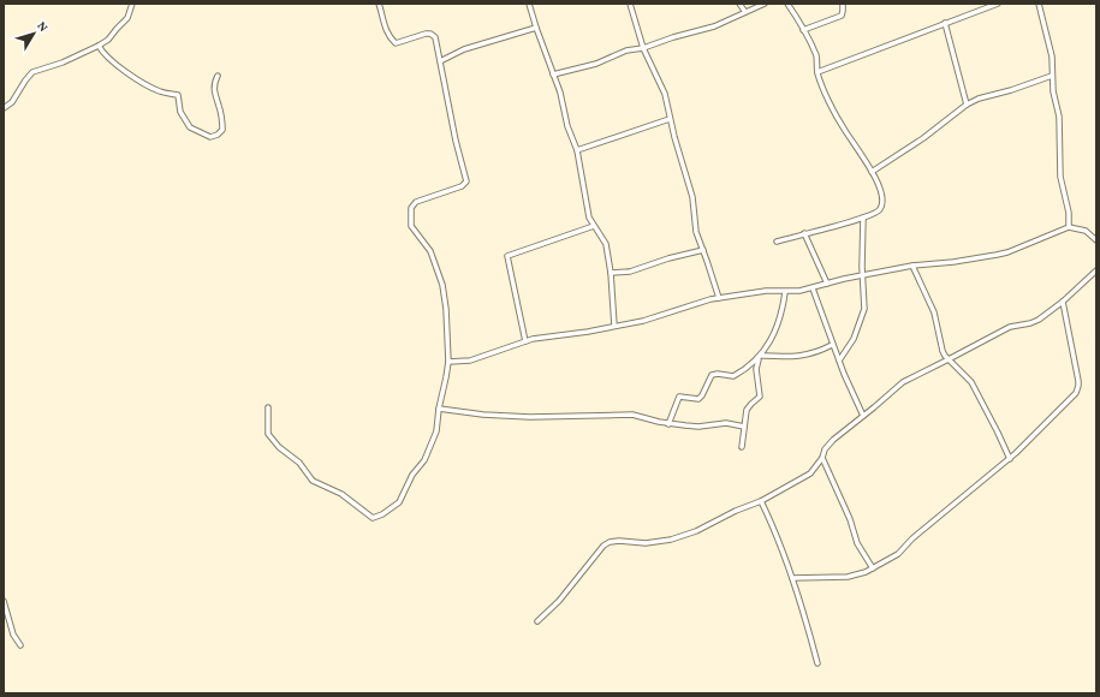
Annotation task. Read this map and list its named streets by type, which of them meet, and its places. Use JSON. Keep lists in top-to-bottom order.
{
  "north": "top right"
}
